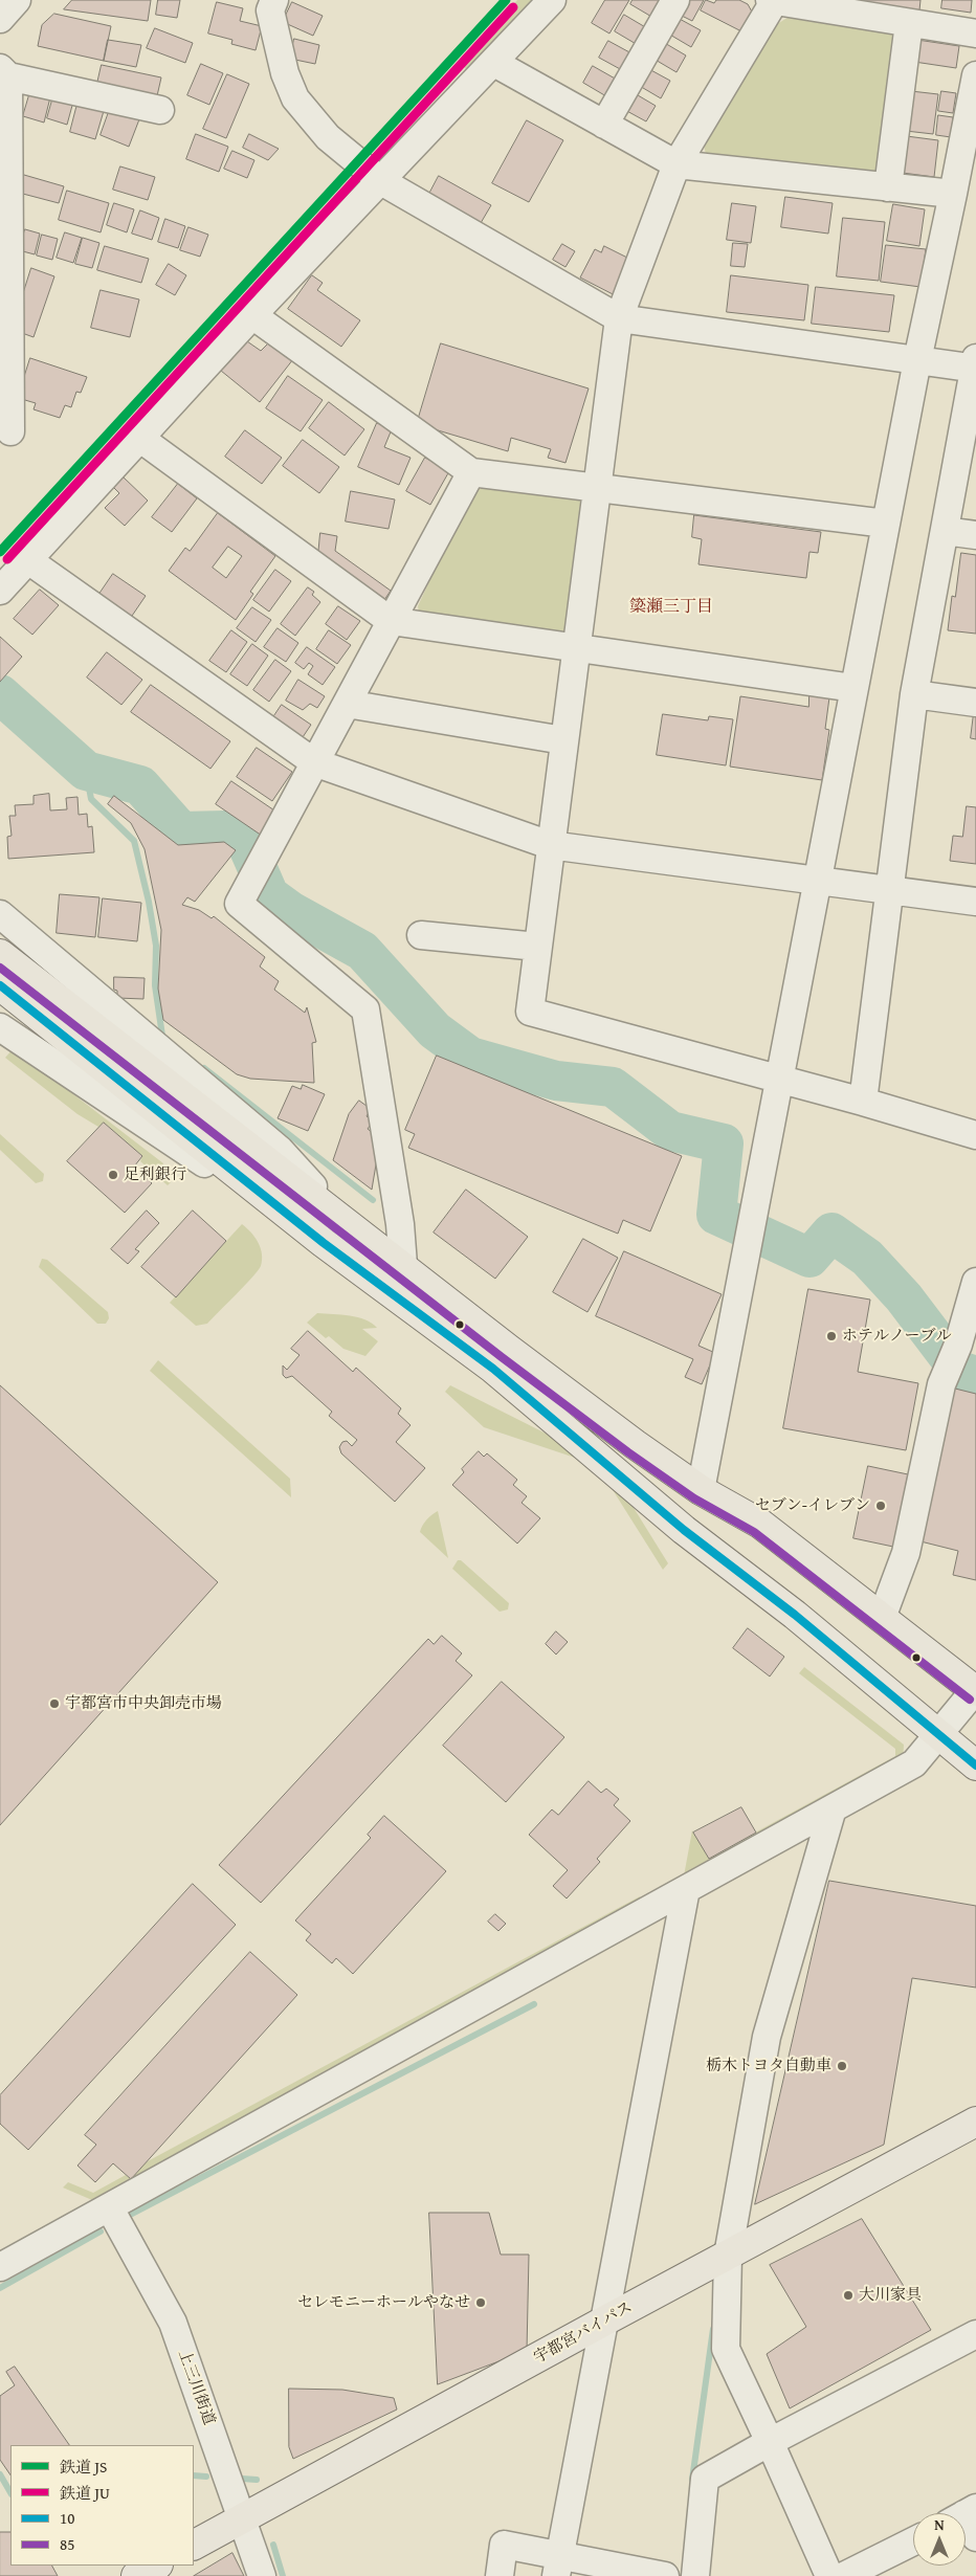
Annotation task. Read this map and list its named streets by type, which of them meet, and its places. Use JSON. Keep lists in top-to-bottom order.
{
  "streets": {
    "main road": ["宇都宮バイパス"],
    "street": ["上三川街道"]
  },
  "crossings": [
    ["宇都宮バイパス", "上三川街道"]
  ],
  "districts": ["簗瀬三丁目"],
  "places": [
    "足利銀行",
    "ホテルノーブル",
    "セブン-イレブン",
    "宇都宮市中央卸売市場",
    "栃木トヨタ自動車",
    "大川家具",
    "セレモニーホールやなせ"
  ],
  "lines": [
    "rail line JS",
    "rail line JU",
    "transit line 85",
    "transit line 10"
  ],
  "legend": [
    "鉄道 JS",
    "鉄道 JU",
    "10",
    "85"
  ],
  "north": "top"
}
